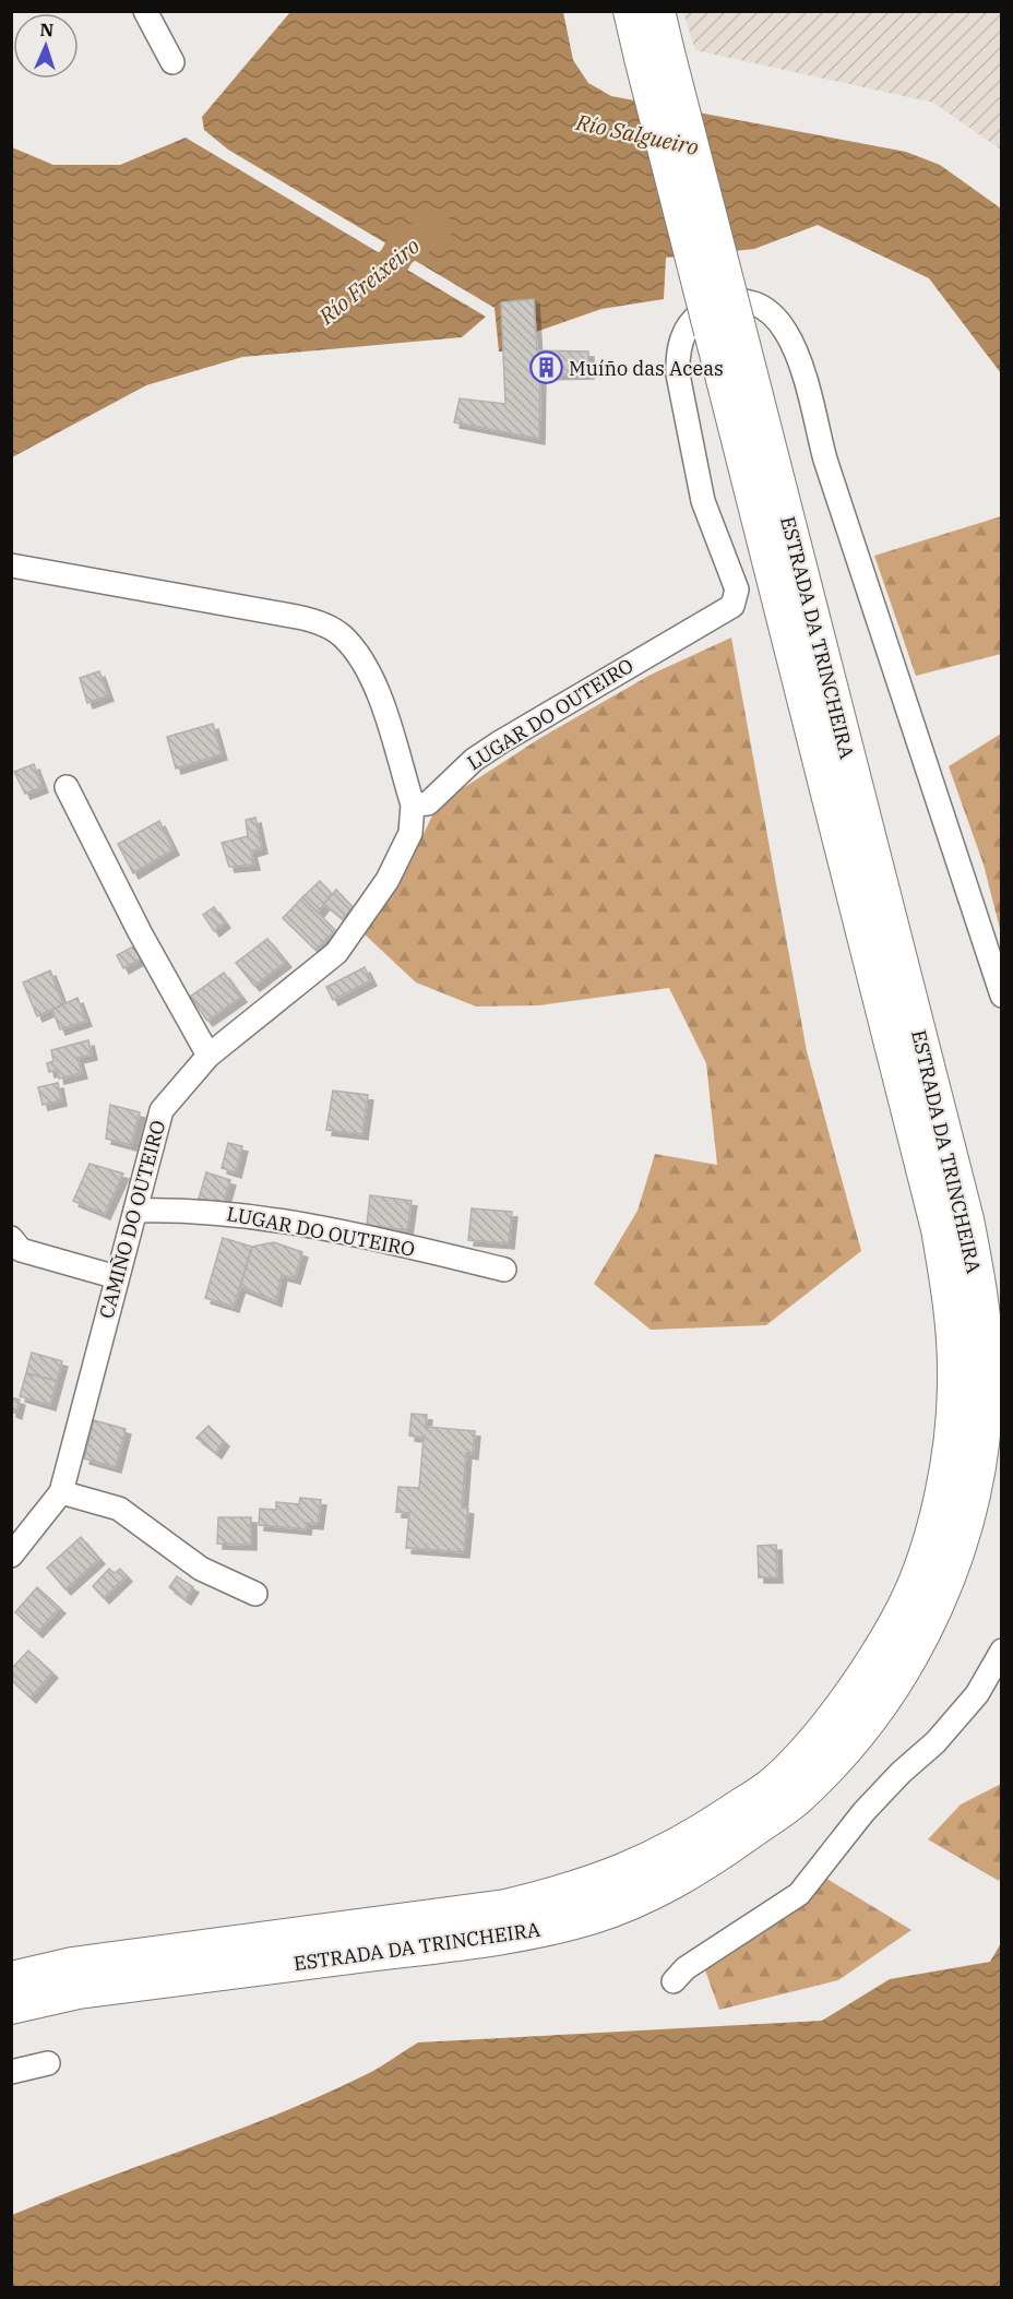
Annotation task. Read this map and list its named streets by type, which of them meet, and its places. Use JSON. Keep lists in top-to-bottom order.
{
  "streets": {
    "highway": ["ESTRADA DA TRINCHEIRA"],
    "street": ["LUGAR DO OUTEIRO", "CAMIÑO DO OUTEIRO"]
  },
  "crossings": [
    ["LUGAR DO OUTEIRO", "CAMIÑO DO OUTEIRO"]
  ],
  "water": ["Río Salgueiro", "Río Freixeiro"],
  "places": {
    "building": ["Muíño das Aceas"]
  },
  "north": "top"
}
